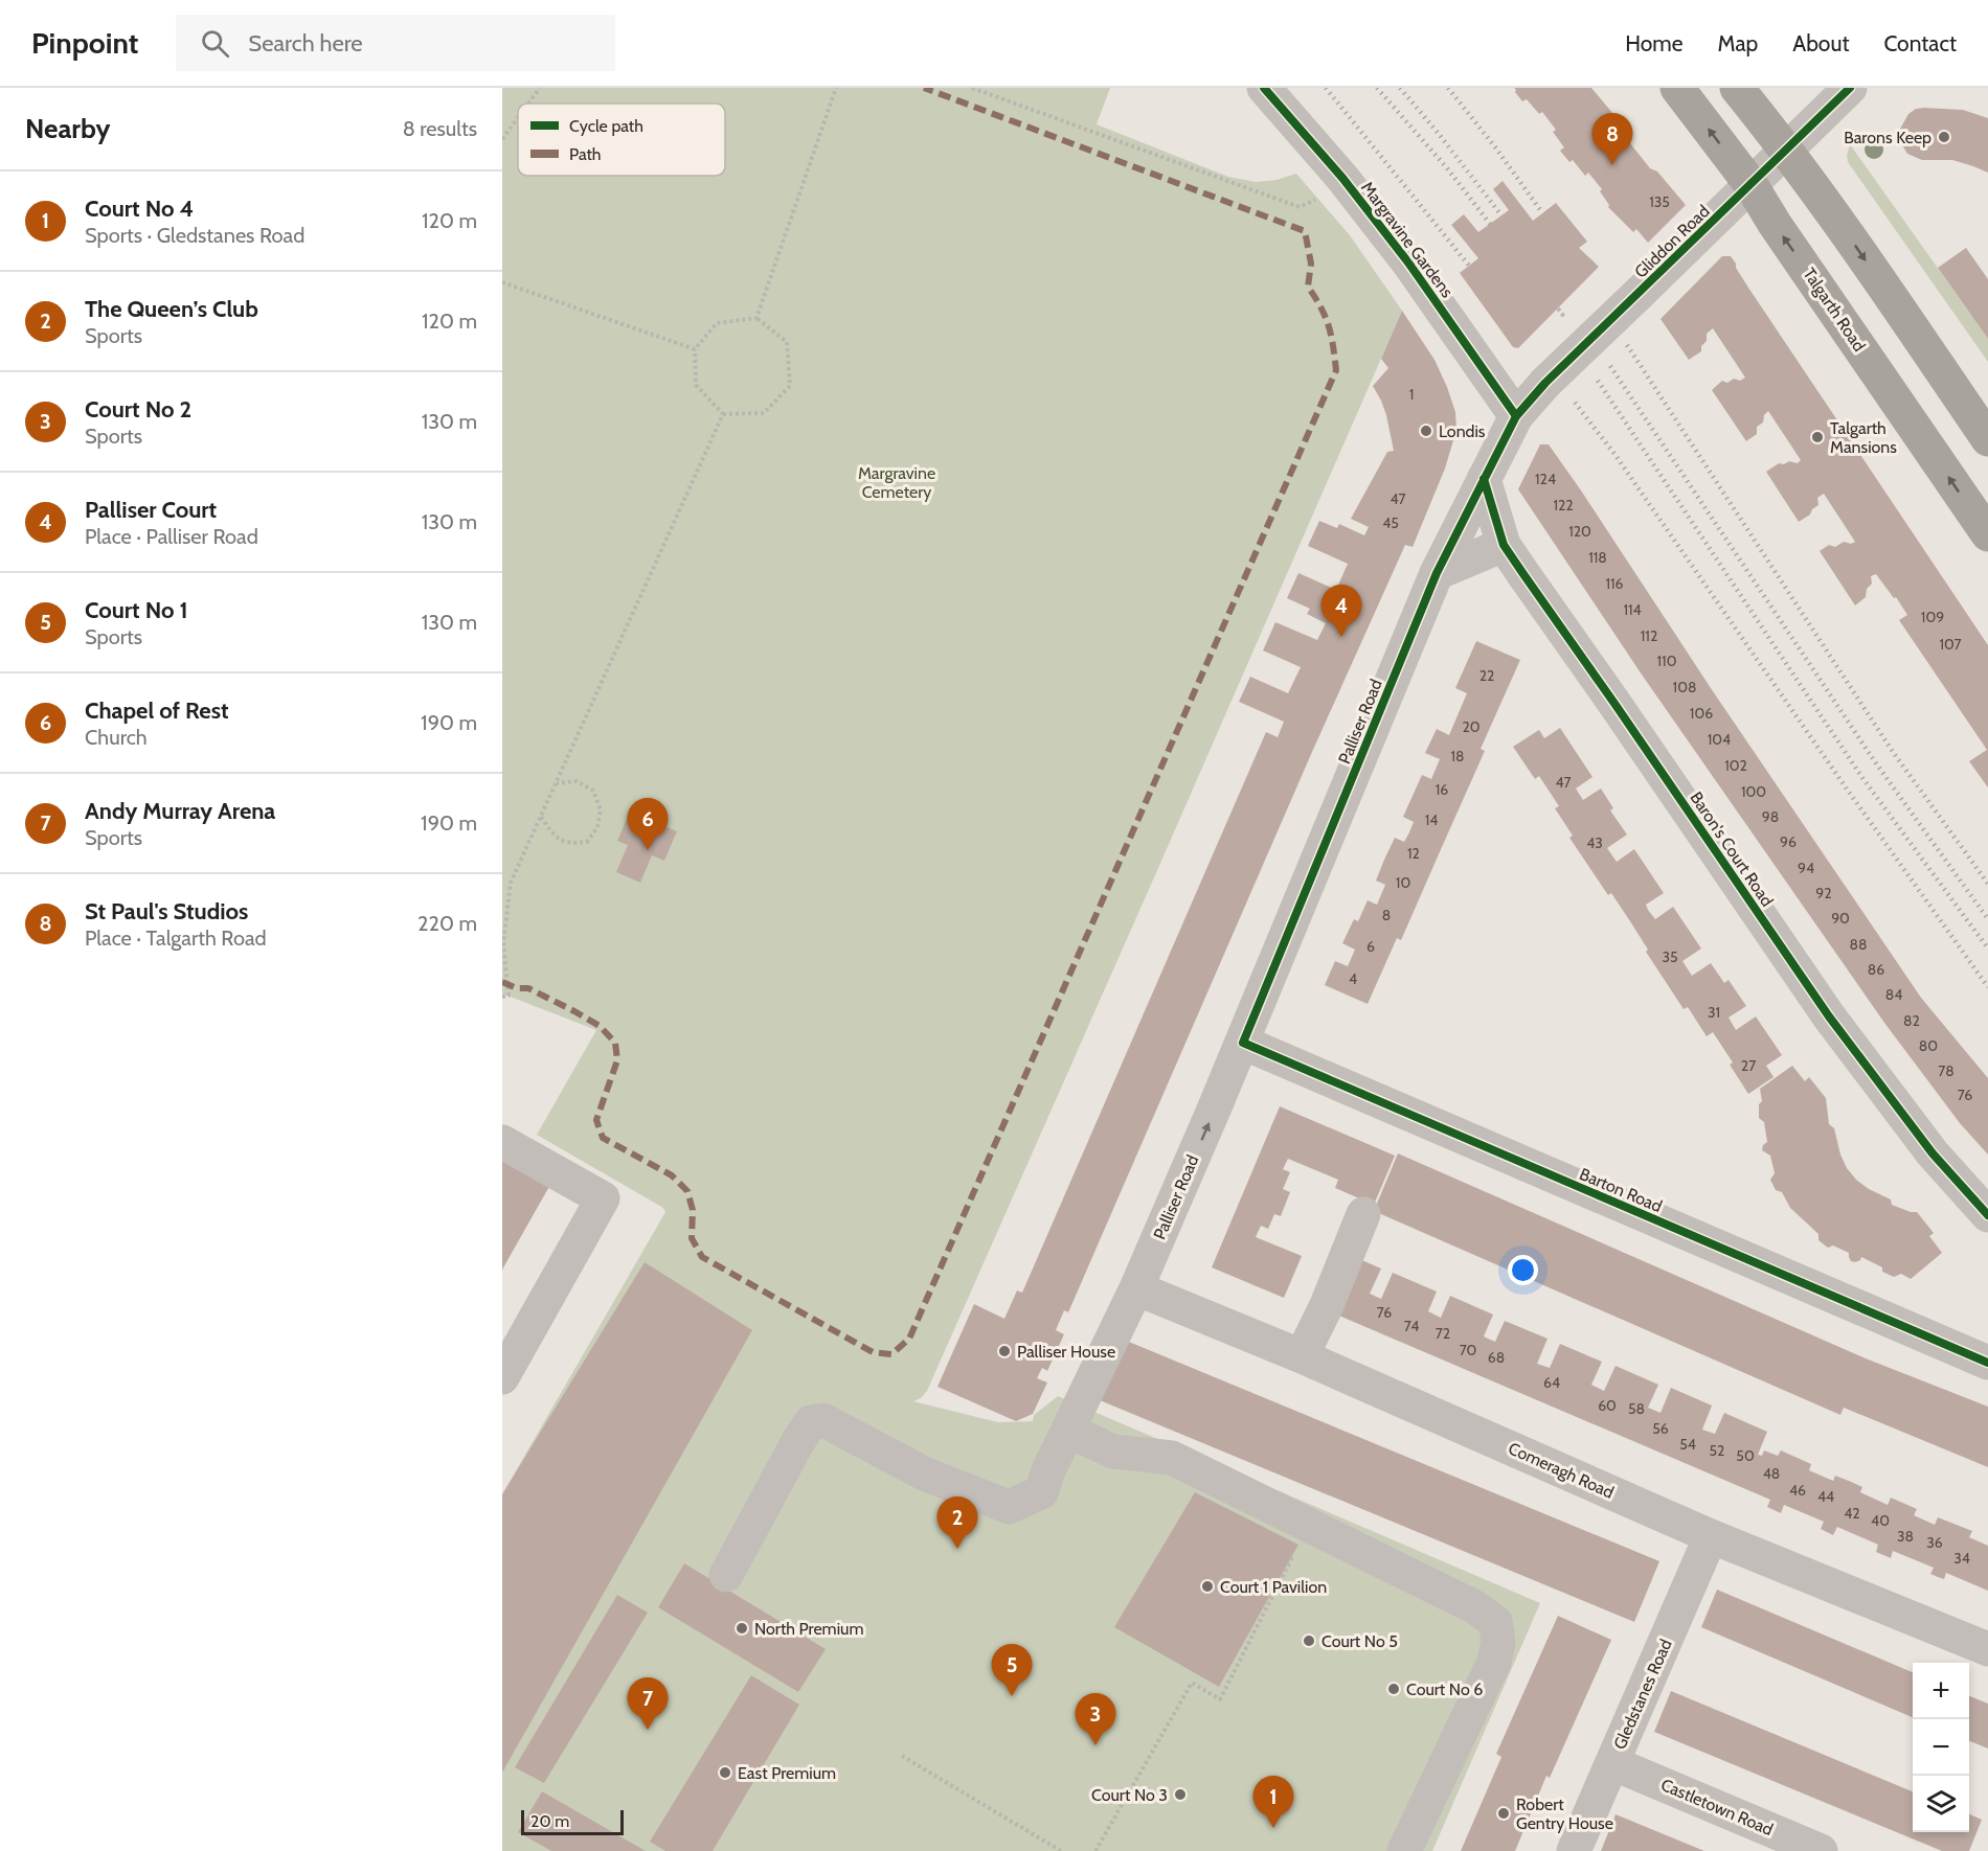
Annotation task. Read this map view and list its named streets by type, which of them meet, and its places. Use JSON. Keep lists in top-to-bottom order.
{
  "streets": {
    "highway": ["Talgarth Road"],
    "street": [
      "Margravine Gardens",
      "Gliddon Road",
      "Palliser Road",
      "Baron's Court Road",
      "Barton Road",
      "Comeragh Road",
      "Gledstanes Road",
      "Castletown Road"
    ]
  },
  "crossings": [
    ["Margravine Gardens", "Gliddon Road"],
    ["Margravine Gardens", "Palliser Road"],
    ["Gliddon Road", "Talgarth Road"],
    ["Gliddon Road", "Palliser Road"],
    ["Palliser Road", "Baron's Court Road"],
    ["Palliser Road", "Barton Road"],
    ["Palliser Road", "Comeragh Road"],
    ["Comeragh Road", "Gledstanes Road"],
    ["Gledstanes Road", "Castletown Road"]
  ],
  "parks": ["Margravine Cemetery"],
  "places": [
    "Barons Keep",
    "Londis",
    "Talgarth Mansions",
    "Palliser House",
    "Court 1 Pavilion",
    "North Premium",
    "Court No 5",
    "Court No 6",
    "East Premium",
    "Court No 3",
    "Robert Gentry House"
  ],
  "house_numbers": [
    "135",
    "1",
    "124",
    "47",
    "122",
    "45",
    "120",
    "118",
    "116",
    "114",
    "109",
    "112",
    "107",
    "110",
    "22",
    "108",
    "106",
    "20",
    "104",
    "18",
    "102",
    "47",
    "16",
    "100",
    "98",
    "14",
    "96",
    "43",
    "12",
    "94",
    "10",
    "92",
    "8",
    "90",
    "88",
    "6",
    "35",
    "86",
    "4",
    "84",
    "31",
    "82",
    "80",
    "27",
    "78",
    "76",
    "76",
    "74",
    "72",
    "70",
    "68",
    "64",
    "60",
    "58",
    "56",
    "54",
    "52",
    "50",
    "48",
    "46",
    "44",
    "42",
    "40",
    "38",
    "36",
    "34"
  ],
  "legend": ["Cycle path", "Path"],
  "scale_bar": "20 m",
  "page": {
    "header": "Pinpoint",
    "search": "Search here",
    "nav": [
      "Home",
      "Map",
      "About",
      "Contact"
    ],
    "heading": ["Nearby", "8 results"],
    "pins": [
      "8",
      "4",
      "6",
      "2",
      "5",
      "7",
      "3",
      "1"
    ],
    "list": [
      {
        "mark": "1",
        "name": "Court No 4",
        "note": "Sports · Gledstanes Road",
        "value": "120 m"
      },
      {
        "mark": "2",
        "name": "The Queen’s Club",
        "note": "Sports",
        "value": "120 m"
      },
      {
        "mark": "3",
        "name": "Court No 2",
        "note": "Sports",
        "value": "130 m"
      },
      {
        "mark": "4",
        "name": "Palliser Court",
        "note": "Place · Palliser Road",
        "value": "130 m"
      },
      {
        "mark": "5",
        "name": "Court No 1",
        "note": "Sports",
        "value": "130 m"
      },
      {
        "mark": "6",
        "name": "Chapel of Rest",
        "note": "Church",
        "value": "190 m"
      },
      {
        "mark": "7",
        "name": "Andy Murray Arena",
        "note": "Sports",
        "value": "190 m"
      },
      {
        "mark": "8",
        "name": "St Paul's Studios",
        "note": "Place · Talgarth Road",
        "value": "220 m"
      }
    ],
    "map_buttons": ["+", "−"],
    "scale": "20 m"
  }
}
